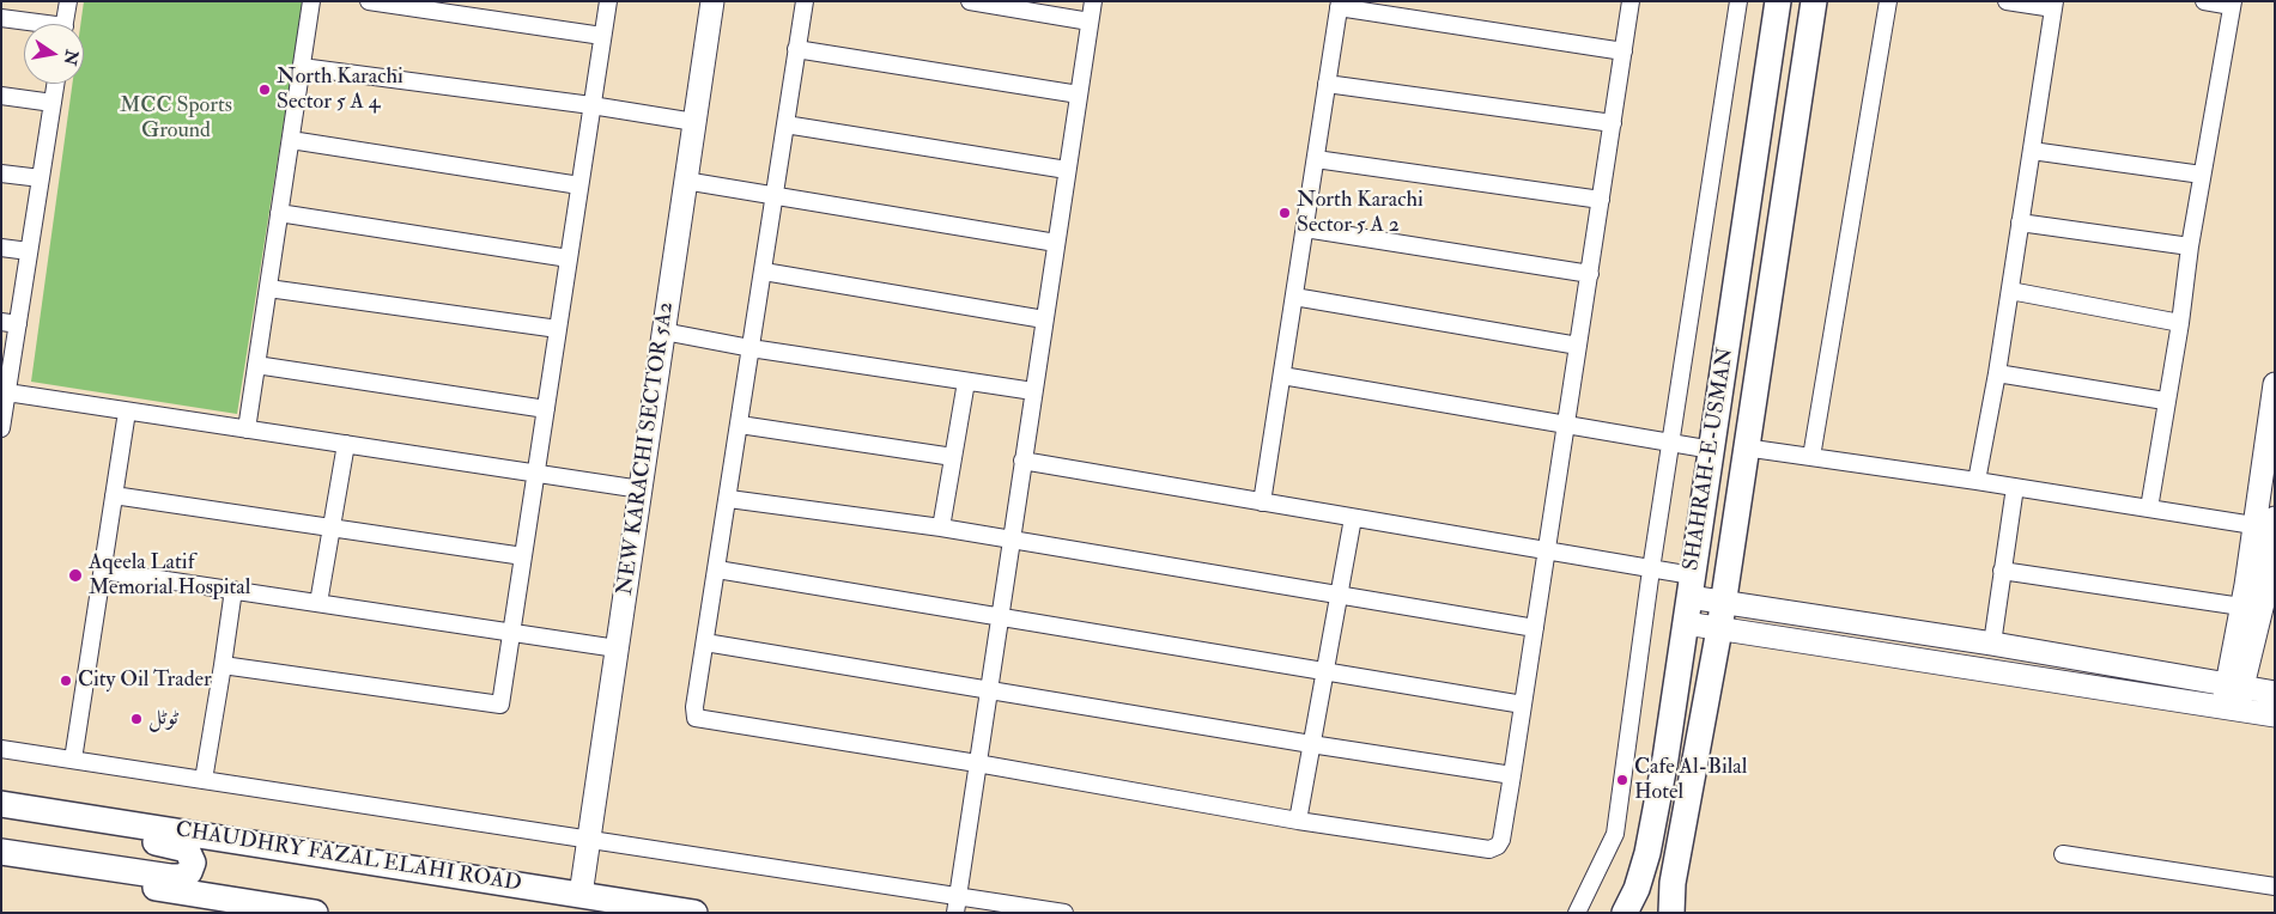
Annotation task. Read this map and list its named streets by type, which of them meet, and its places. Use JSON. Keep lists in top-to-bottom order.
{
  "streets": {
    "main road": ["SHAHRAH-E-USMAN", "CHAUDHRY FAZAL ELAHI ROAD"],
    "street": ["NEW KARACHI SECTOR 5A2"]
  },
  "crossings": [
    ["NEW KARACHI SECTOR 5A2", "CHAUDHRY FAZAL ELAHI ROAD"]
  ],
  "parks": ["MCC Sports Ground"],
  "places": [
    "North Karachi Sector 5 A 4",
    "North Karachi Sector 5 A 2",
    "Aqeela Latif Memorial Hospital",
    "City Oil Trader",
    "ٹوٹل",
    "Cafe Al-Bilal Hotel"
  ],
  "north": "right"
}
